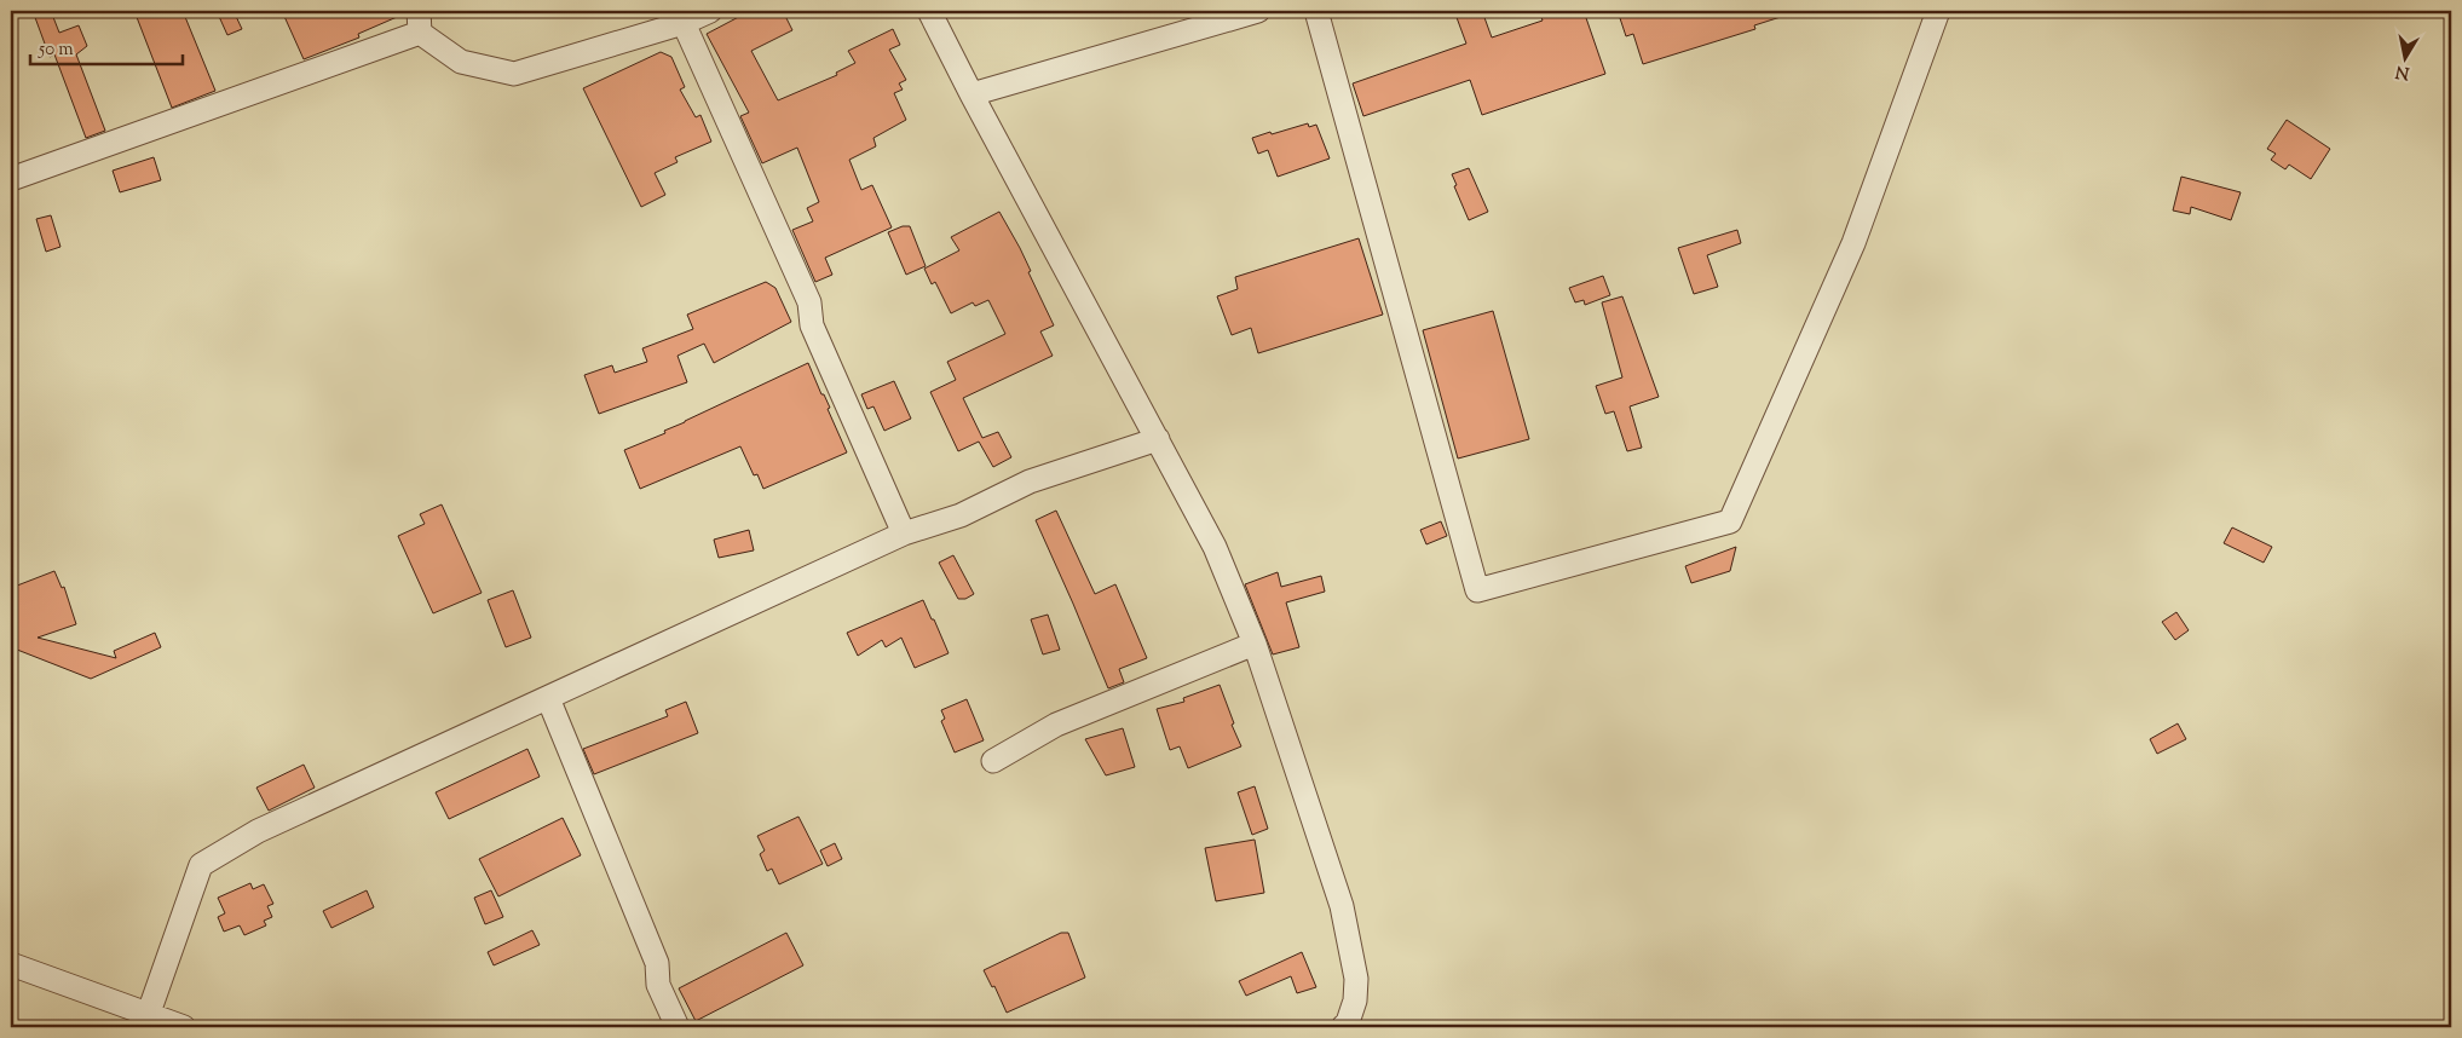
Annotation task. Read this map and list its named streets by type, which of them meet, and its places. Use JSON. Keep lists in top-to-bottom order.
{
  "scale_bar": "50 m",
  "north": "bottom"
}
